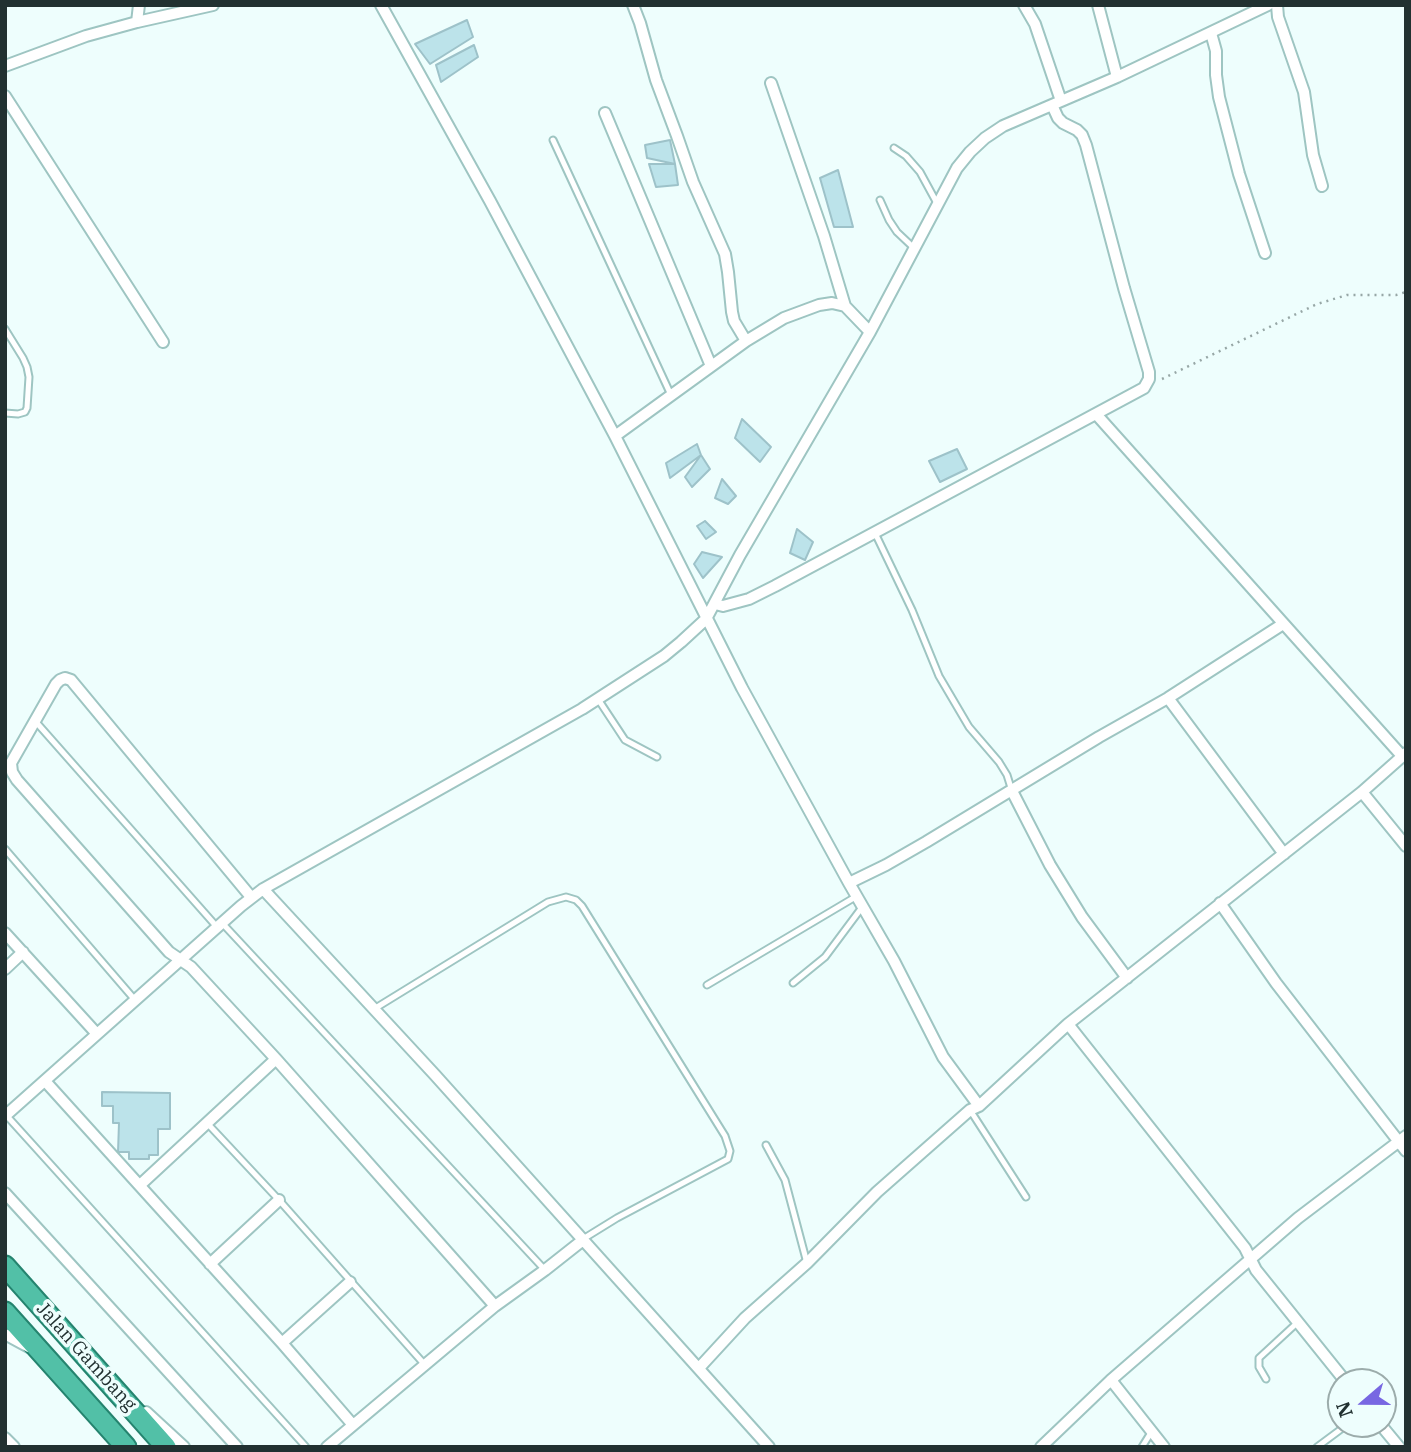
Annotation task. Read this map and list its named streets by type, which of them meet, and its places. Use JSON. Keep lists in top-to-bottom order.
{
  "streets": {
    "highway": ["Jalan Gambang"]
  },
  "north": "left"
}
